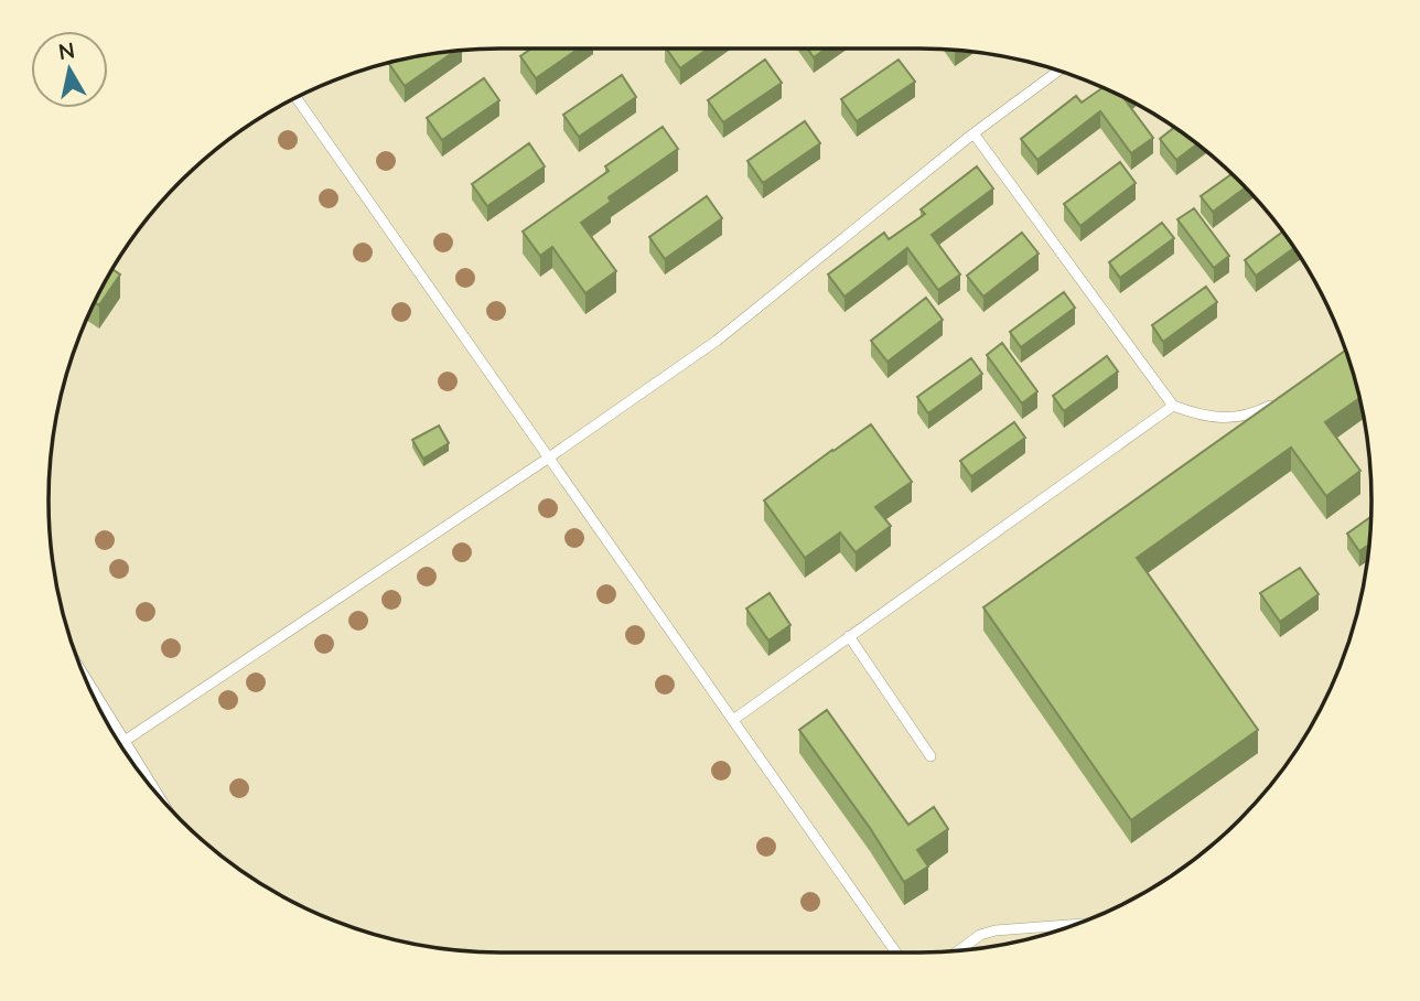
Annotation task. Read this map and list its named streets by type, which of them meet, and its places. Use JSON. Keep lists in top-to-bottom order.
{
  "north": "top"
}
